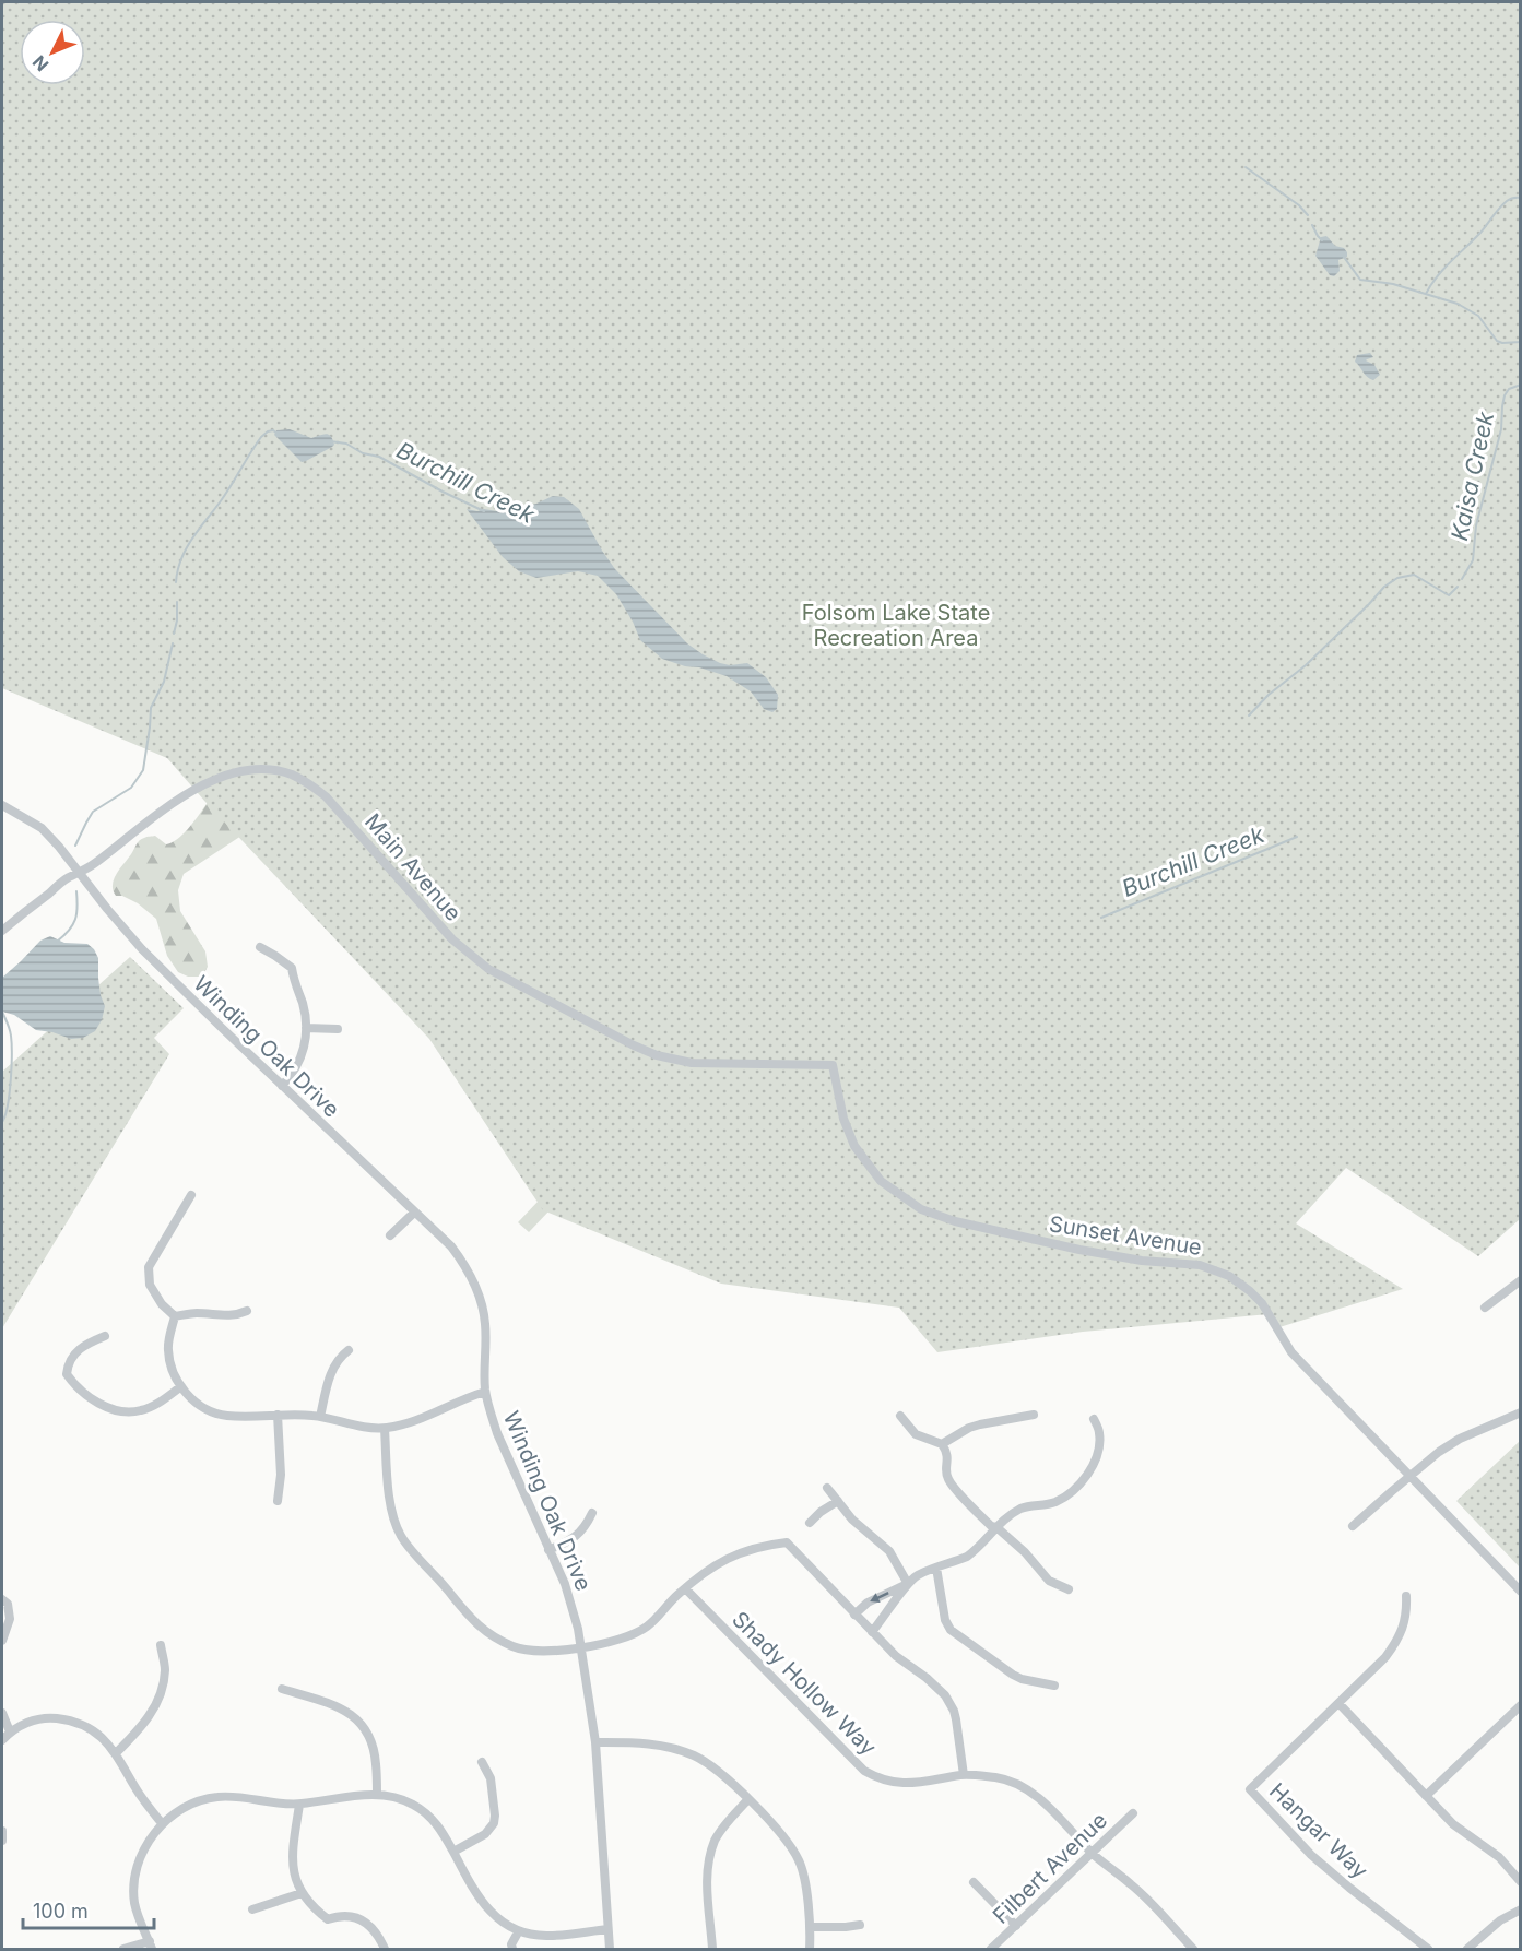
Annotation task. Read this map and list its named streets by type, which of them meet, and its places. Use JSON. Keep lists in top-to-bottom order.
{
  "streets": {
    "street": [
      "Main Avenue",
      "Winding Oak Drive",
      "Sunset Avenue",
      "Shady Hollow Way",
      "Hangar Way",
      "Filbert Avenue"
    ]
  },
  "crossings": [
    ["Main Avenue", "Winding Oak Drive"],
    ["Main Avenue", "Sunset Avenue"],
    ["Shady Hollow Way", "Filbert Avenue"]
  ],
  "water": ["Kaisa Creek", "Burchill Creek"],
  "parks": ["Folsom Lake State Recreation Area"],
  "scale_bar": "100 m",
  "north": "bottom left"
}
